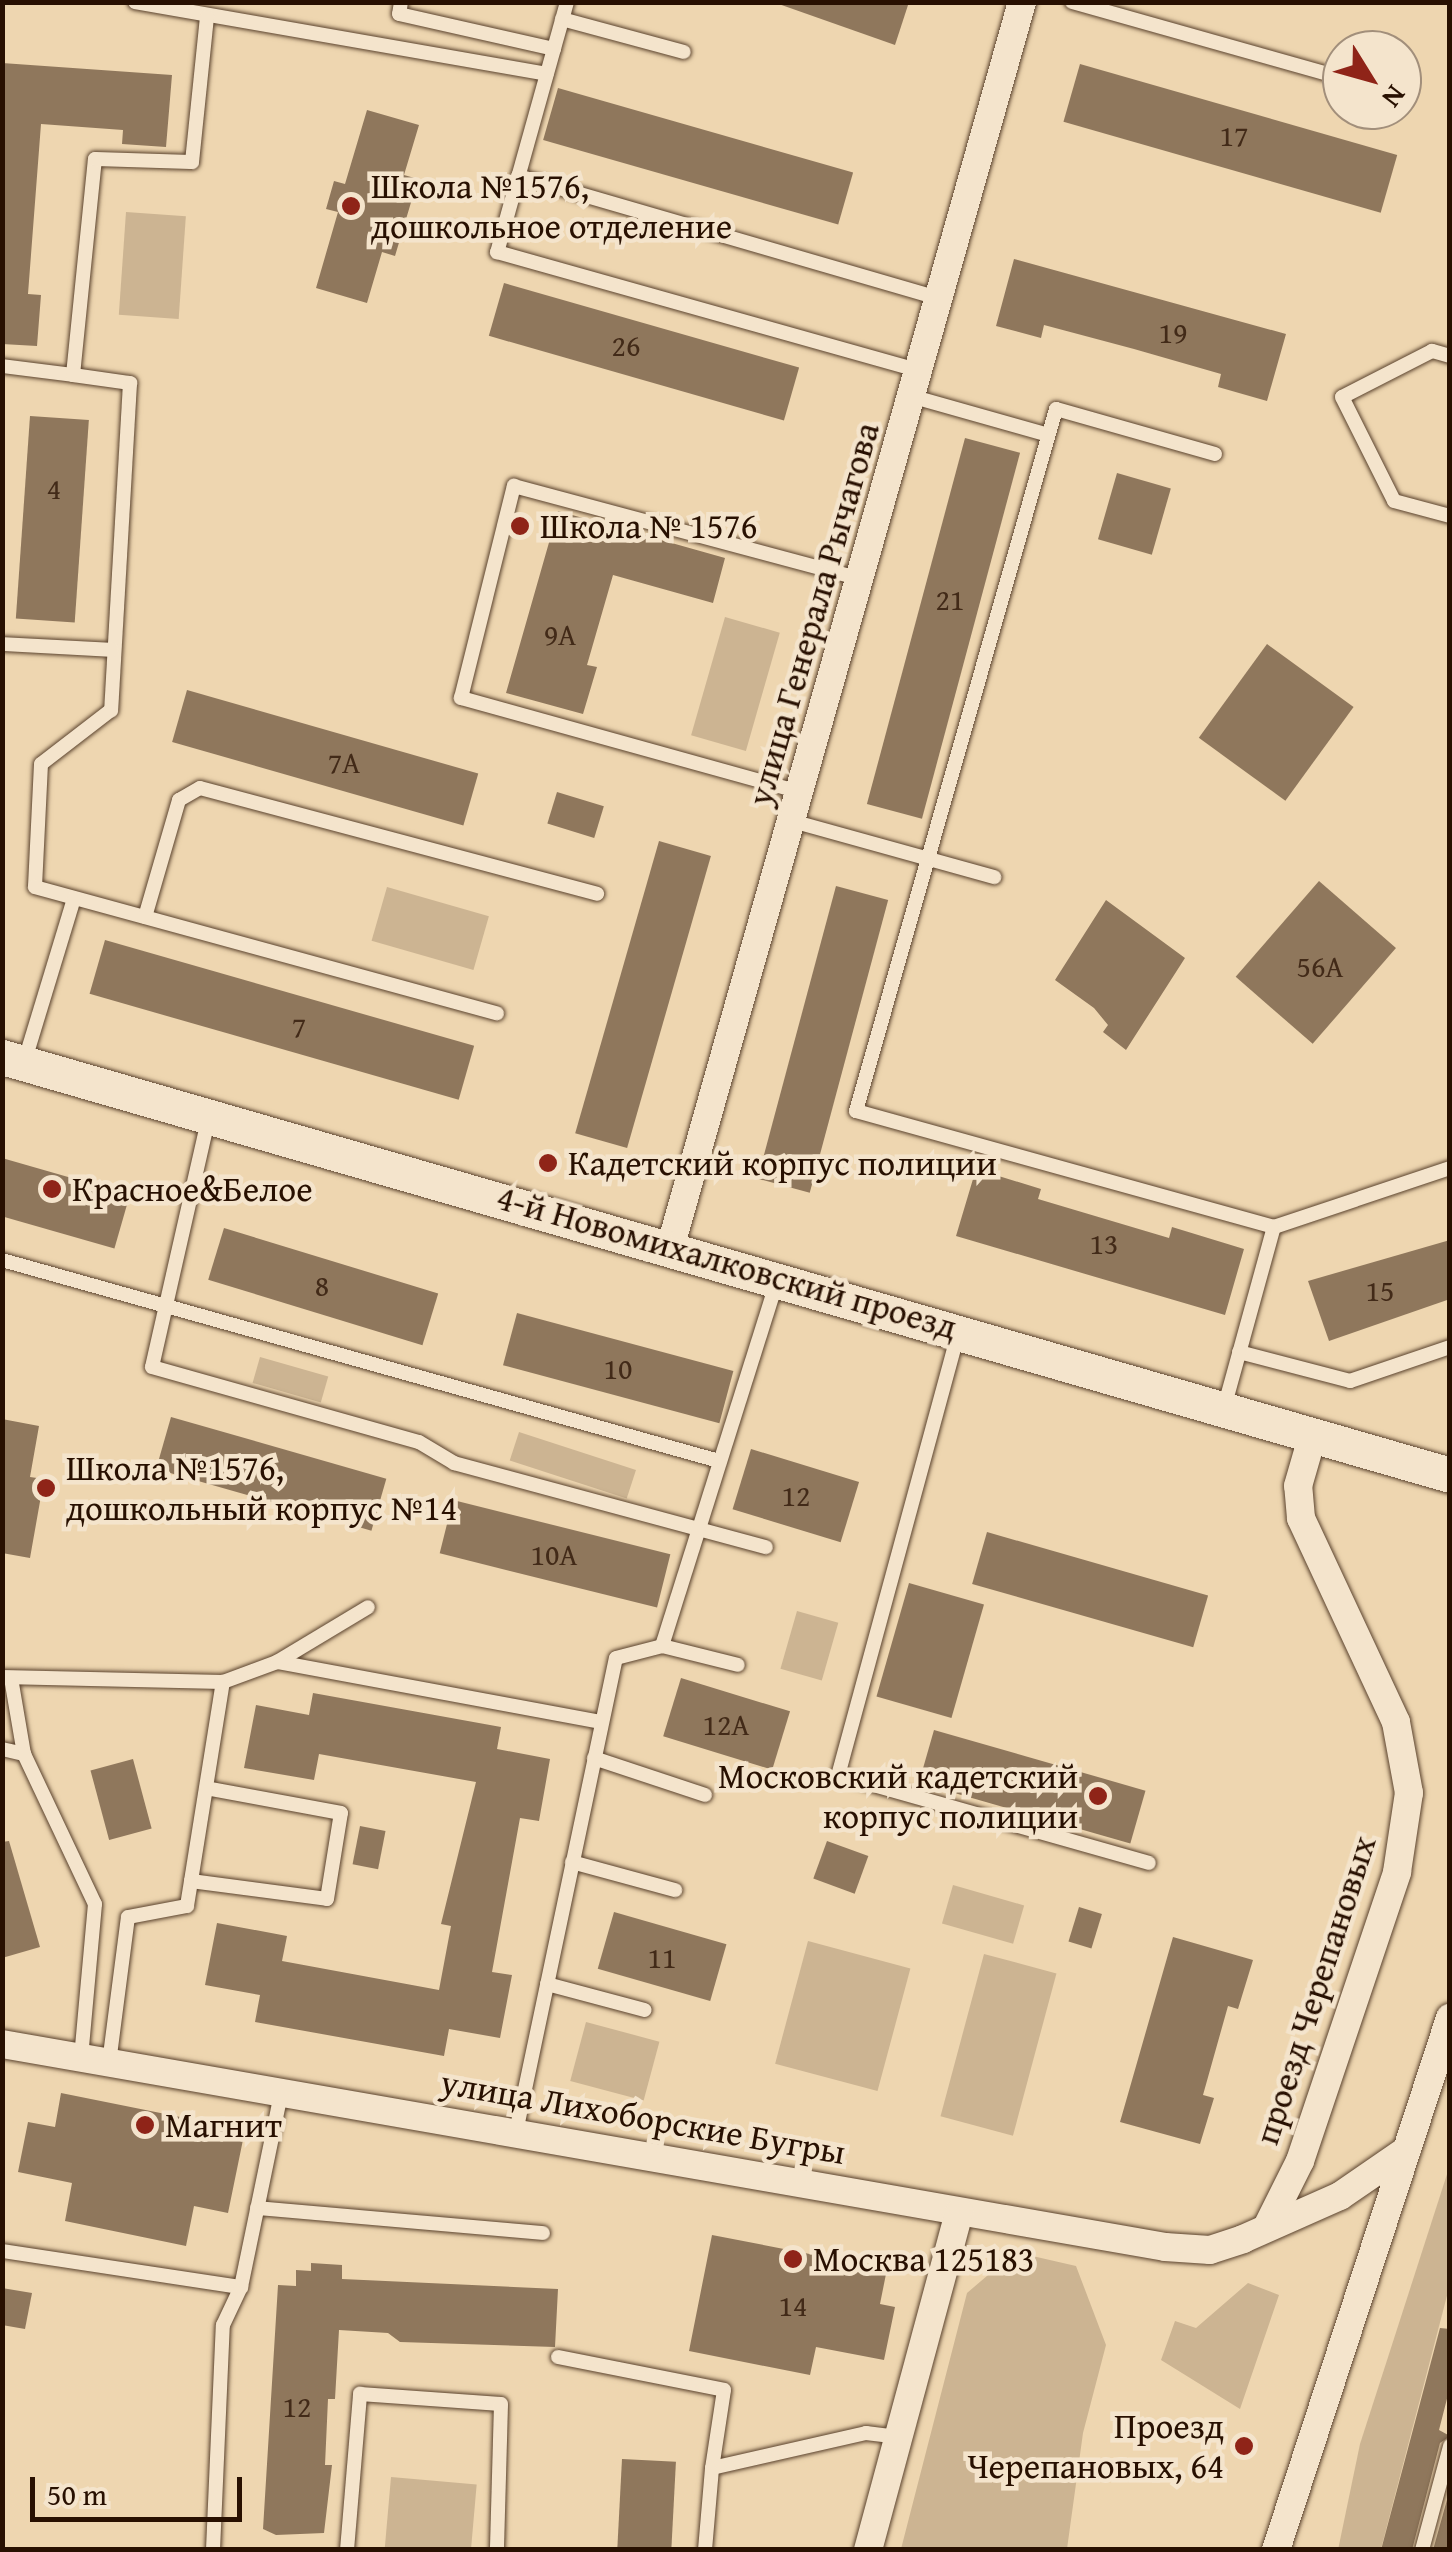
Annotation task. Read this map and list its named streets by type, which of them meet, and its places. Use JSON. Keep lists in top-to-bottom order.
{
  "streets": {
    "street": [
      "улица Генерала Рычагова",
      "4-й Новомихалковский проезд",
      "проезд Черепановых",
      "улица Лихоборские Бугры"
    ]
  },
  "crossings": [
    ["улица Генерала Рычагова", "4-й Новомихалковский проезд"],
    ["4-й Новомихалковский проезд", "проезд Черепановых"],
    ["проезд Черепановых", "улица Лихоборские Бугры"]
  ],
  "places": [
    "Школа №1576, дошкольное отделение",
    "Школа № 1576",
    "Кадетский корпус полиции",
    "Красное&Белое",
    "Школа №1576, дошкольный корпус №14",
    "Московский кадетский корпус полиции",
    "Магнит",
    "Москва 125183",
    "Проезд Черепановых, 64"
  ],
  "house_numbers": [
    "17",
    "19",
    "26",
    "4",
    "21",
    "9А",
    "7А",
    "56А",
    "7",
    "13",
    "8",
    "15",
    "10",
    "12",
    "10А",
    "12А",
    "11",
    "14",
    "12"
  ],
  "scale_bar": "50 m",
  "north": "bottom right"
}
